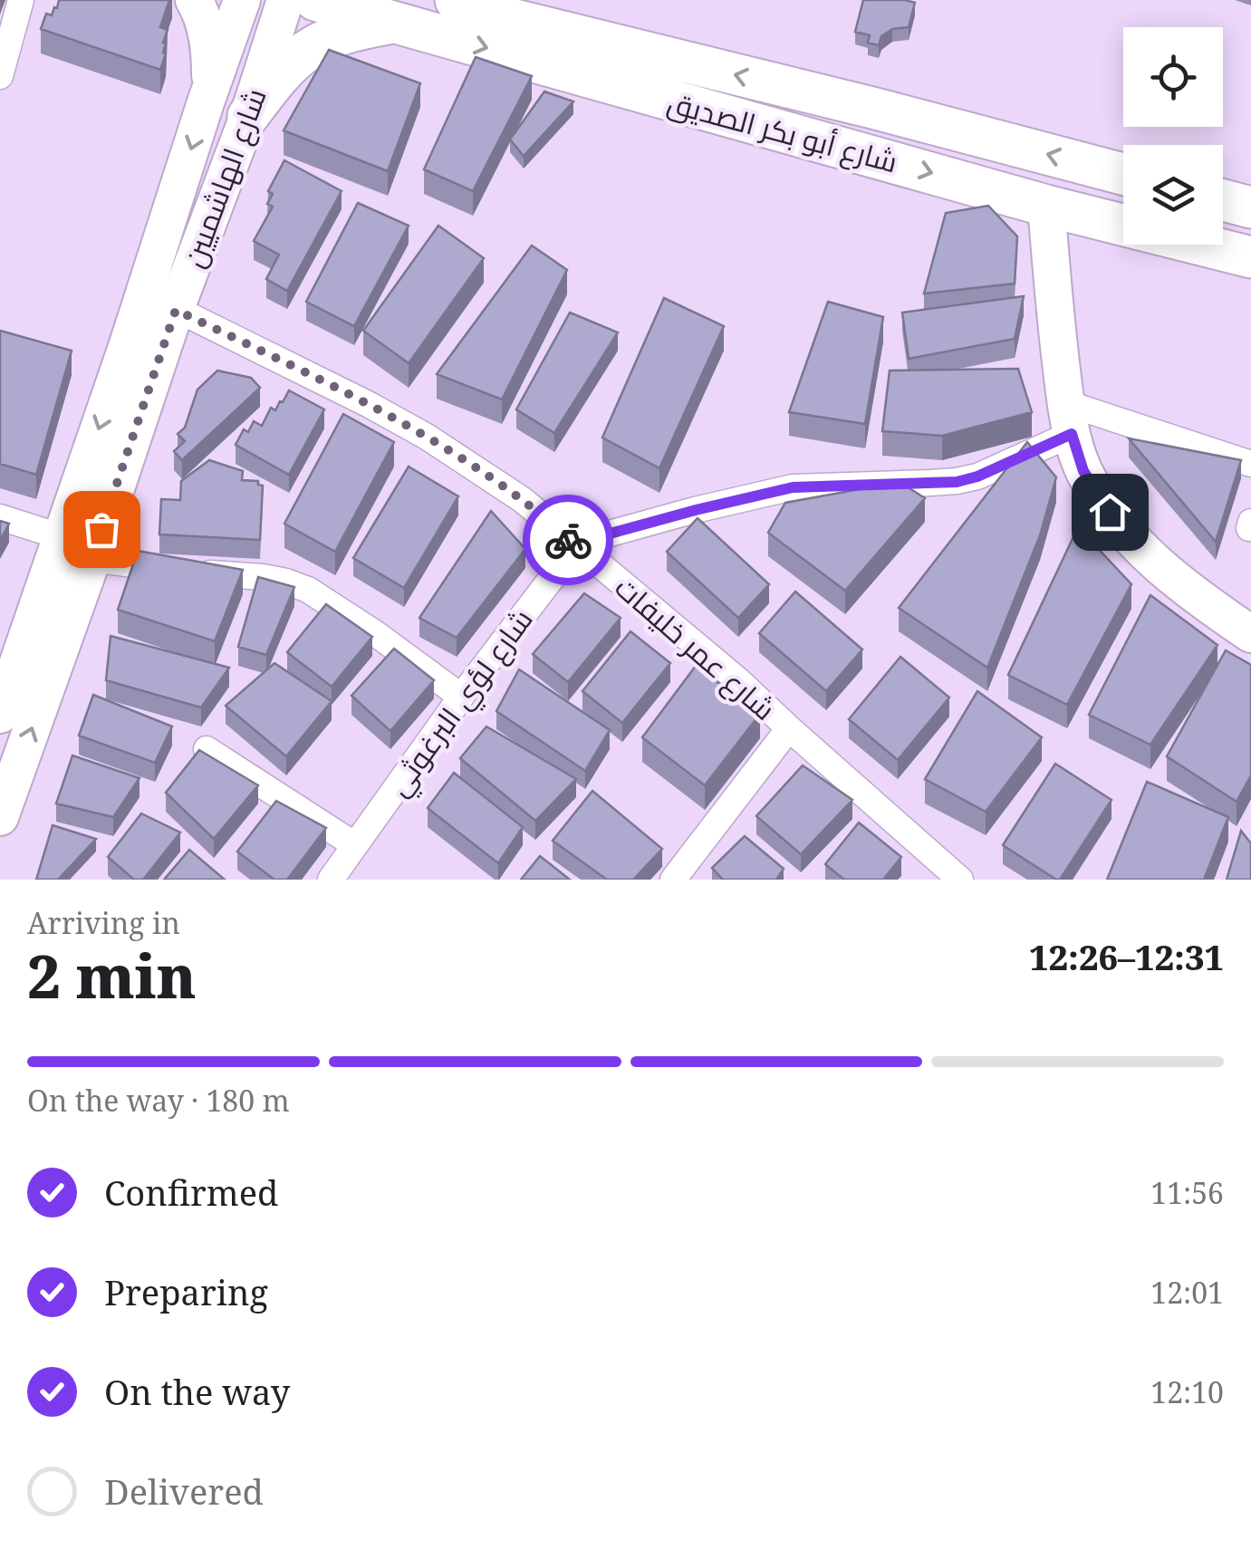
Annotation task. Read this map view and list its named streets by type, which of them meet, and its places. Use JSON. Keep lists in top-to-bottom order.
{
  "streets": {
    "main road": ["شارع أبو بكر الصديق", "شارع الهاشميين"],
    "street": ["شارع عمر خليفات", "شارع لؤي البرغوثي"]
  },
  "crossings": [
    ["شارع الهاشميين", "شارع عمر خليفات"],
    ["شارع عمر خليفات", "شارع لؤي البرغوثي"]
  ],
  "page": {
    "heading": ["2 min", "Arriving in", "12:26–12:31"],
    "bar": "On the way · 180 m",
    "list": [
      ["Confirmed", "11:56"],
      ["Preparing", "12:01"],
      ["On the way", "12:10"],
      "Delivered"
    ]
  }
}
